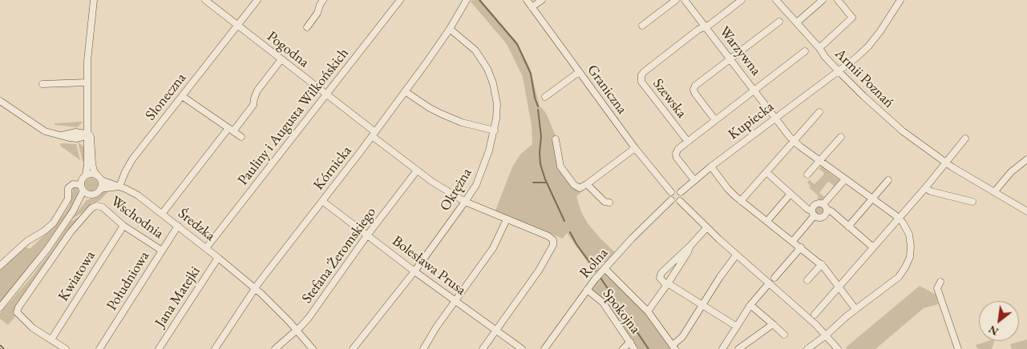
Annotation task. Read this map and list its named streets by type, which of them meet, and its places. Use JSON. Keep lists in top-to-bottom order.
{
  "streets": {
    "street": [
      "Pogodna",
      "Warzywna",
      "Armii Poznań",
      "Graniczna",
      "Słoneczna",
      "Szewska",
      "Pauliny i Augusta Wilkońskich",
      "Kupiecka",
      "Kórnicka",
      "Okrężna",
      "Wschodnia",
      "Średzka",
      "Stefana Żeromskiego",
      "Rolna",
      "Bolesława Prusa",
      "Kwiatowa",
      "Południowa",
      "Jana Matejki",
      "Spokojna"
    ]
  },
  "crossings": [
    ["Pogodna", "Słoneczna"],
    ["Pogodna", "Pauliny i Augusta Wilkońskich"],
    ["Pogodna", "Kórnicka"],
    ["Pogodna", "Okrężna"],
    ["Pogodna", "Stefana Żeromskiego"],
    ["Pogodna", "Bolesława Prusa"],
    ["Warzywna", "Szewska"],
    ["Warzywna", "Kupiecka"],
    ["Armii Poznań", "Kupiecka"],
    ["Graniczna", "Kupiecka"],
    ["Graniczna", "Rolna"],
    ["Słoneczna", "Średzka"],
    ["Pauliny i Augusta Wilkońskich", "Średzka"],
    ["Kupiecka", "Rolna"],
    ["Kórnicka", "Okrężna"],
    ["Kórnicka", "Średzka"],
    ["Kórnicka", "Bolesława Prusa"],
    ["Okrężna", "Bolesława Prusa"],
    ["Wschodnia", "Kwiatowa"],
    ["Wschodnia", "Południowa"],
    ["Średzka", "Stefana Żeromskiego"],
    ["Średzka", "Południowa"],
    ["Średzka", "Jana Matejki"],
    ["Stefana Żeromskiego", "Bolesława Prusa"],
    ["Rolna", "Spokojna"]
  ],
  "north": "bottom left"
}
